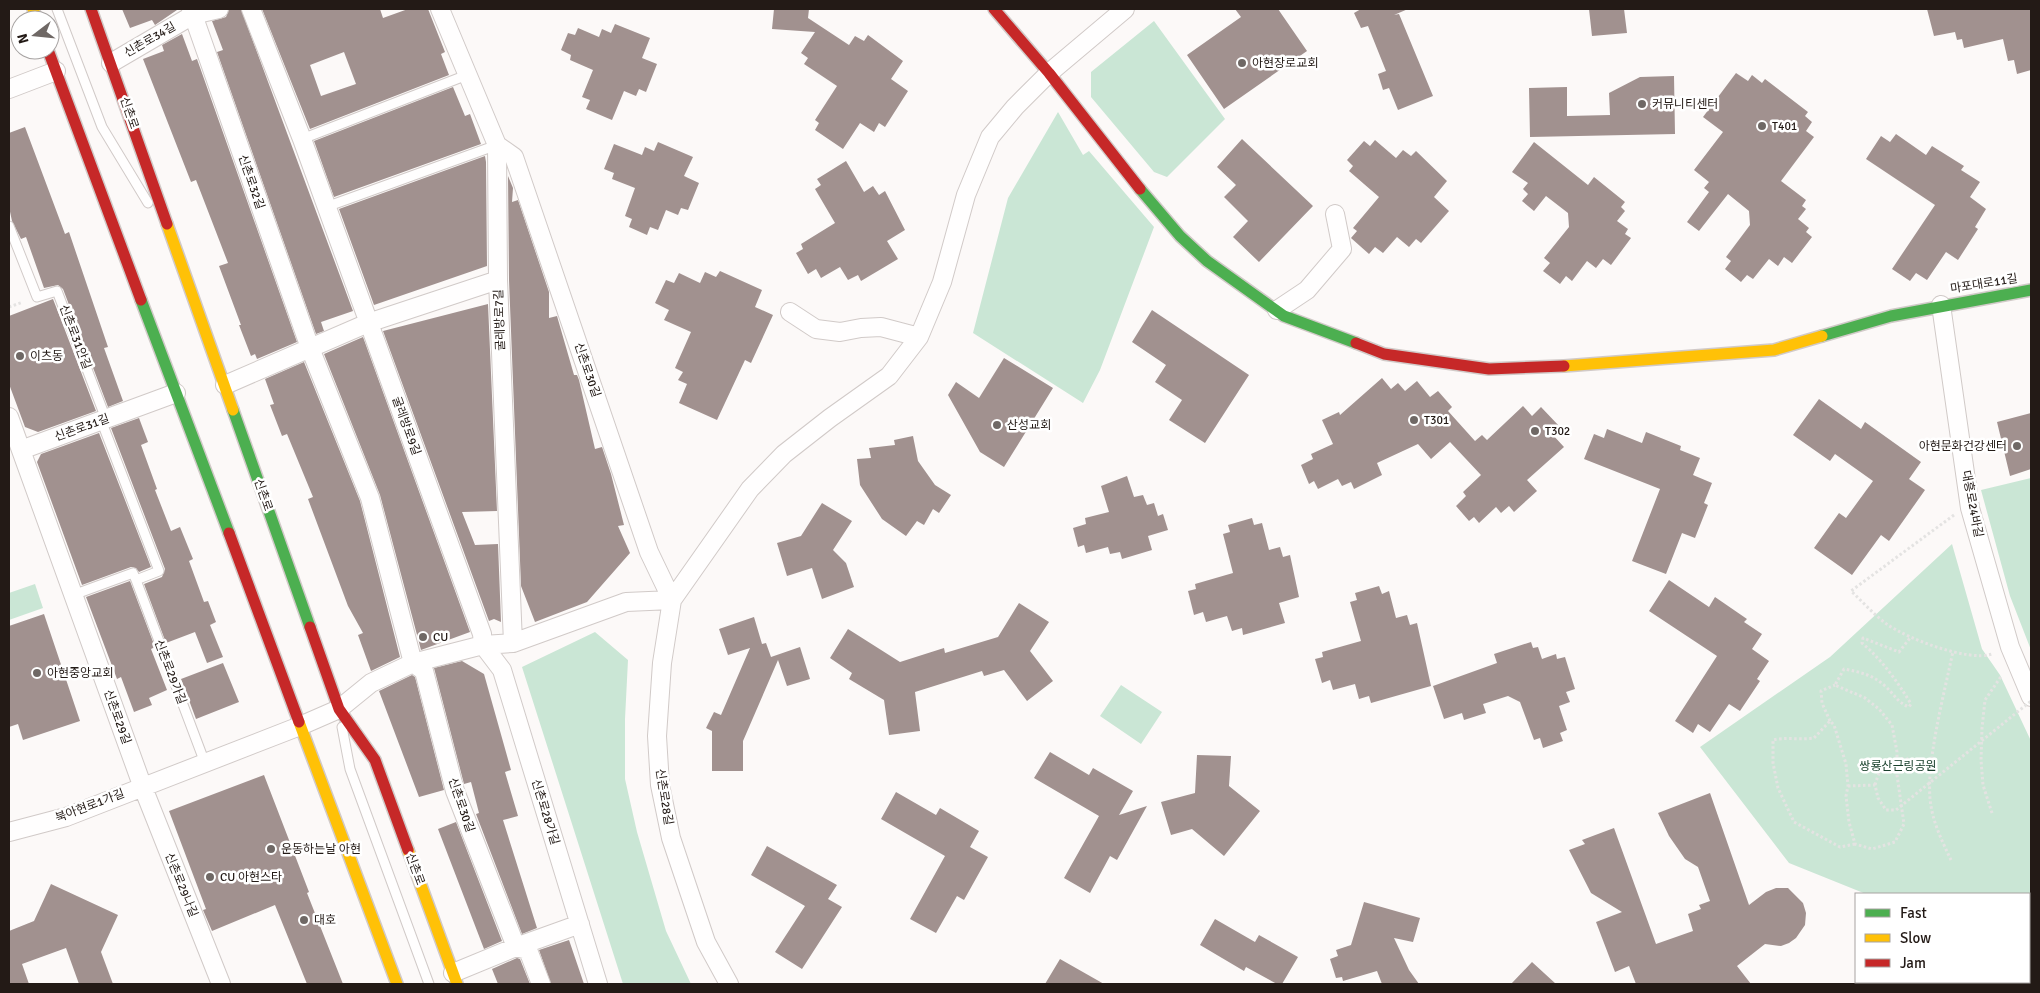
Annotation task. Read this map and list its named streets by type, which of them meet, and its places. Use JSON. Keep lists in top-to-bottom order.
{
  "streets": {
    "main road": ["신촌로", "마포대로11길"],
    "street": [
      "신촌로34길",
      "신촌로32길",
      "굴레방로7길",
      "신촌로30길",
      "굴레방로9길",
      "신촌로31길",
      "대흥로24바길",
      "신촌로29길",
      "신촌로28길",
      "북아현로1가길",
      "신촌로28가길",
      "신촌로29나길"
    ],
    "lane": ["신촌로31안길", "신촌로29가길"]
  },
  "crossings": [
    ["신촌로34길", "신촌로"],
    ["신촌로34길", "신촌로32길"],
    ["신촌로", "신촌로30길"],
    ["신촌로", "신촌로28가길"],
    ["신촌로32길", "신촌로30길"],
    ["마포대로11길", "대흥로24바길"],
    ["굴레방로7길", "신촌로30길"],
    ["신촌로31안길", "신촌로31길"],
    ["신촌로30길", "신촌로28길"],
    ["굴레방로9길", "신촌로28가길"],
    ["신촌로31길", "신촌로29길"],
    ["신촌로29길", "북아현로1가길"],
    ["신촌로29길", "신촌로29나길"],
    ["북아현로1가길", "신촌로29나길"]
  ],
  "parks": ["쌍룡산근링공원"],
  "places": [
    "아현장로교회",
    "커뮤니티센터",
    "T401",
    "이츠동",
    "T301",
    "산성교회",
    "T302",
    "아현문화건강센터",
    "CU",
    "아현중앙교회",
    "운동하는날 아현",
    "CU 아현스타",
    "대호"
  ],
  "legend": ["Fast", "Slow", "Jam"],
  "north": "left"
}
